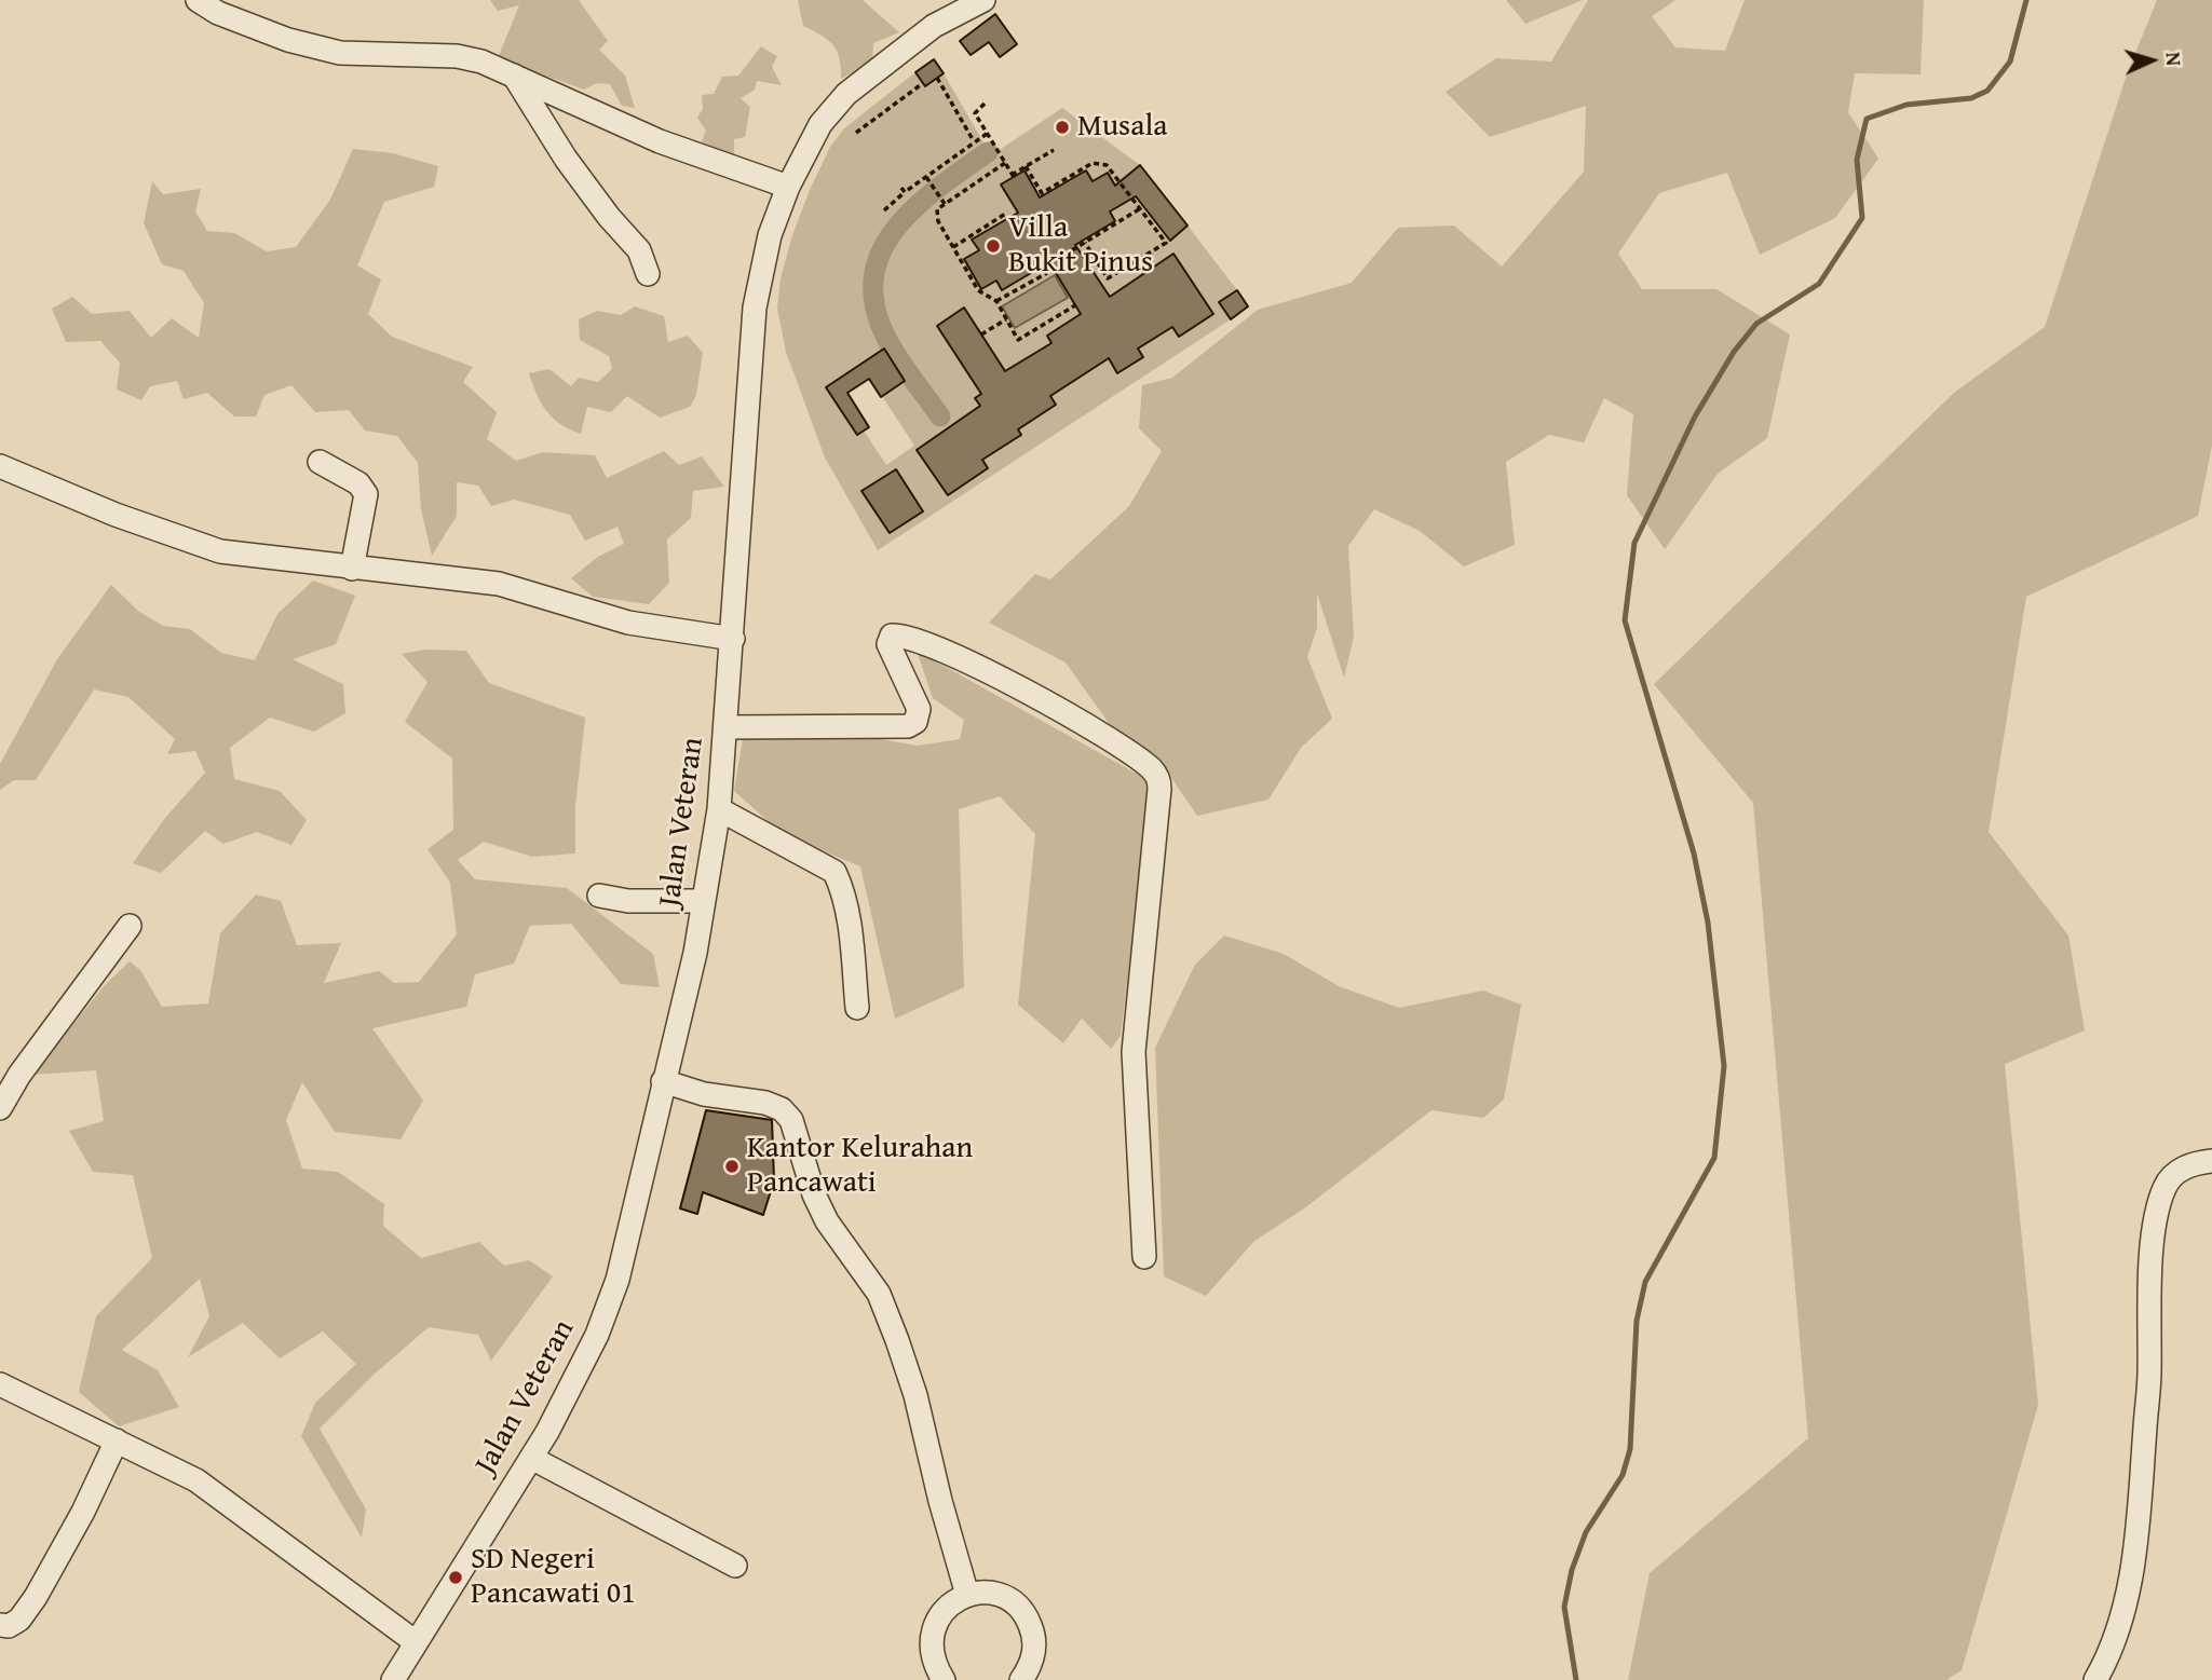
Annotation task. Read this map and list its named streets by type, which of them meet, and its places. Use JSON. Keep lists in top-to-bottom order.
{
  "streets": {
    "street": ["Jalan Veteran"]
  },
  "places": [
    "Musala",
    "Villa Bukit Pinus",
    "Kantor Kelurahan Pancawati",
    "SD Negeri Pancawati 01"
  ],
  "north": "right"
}
